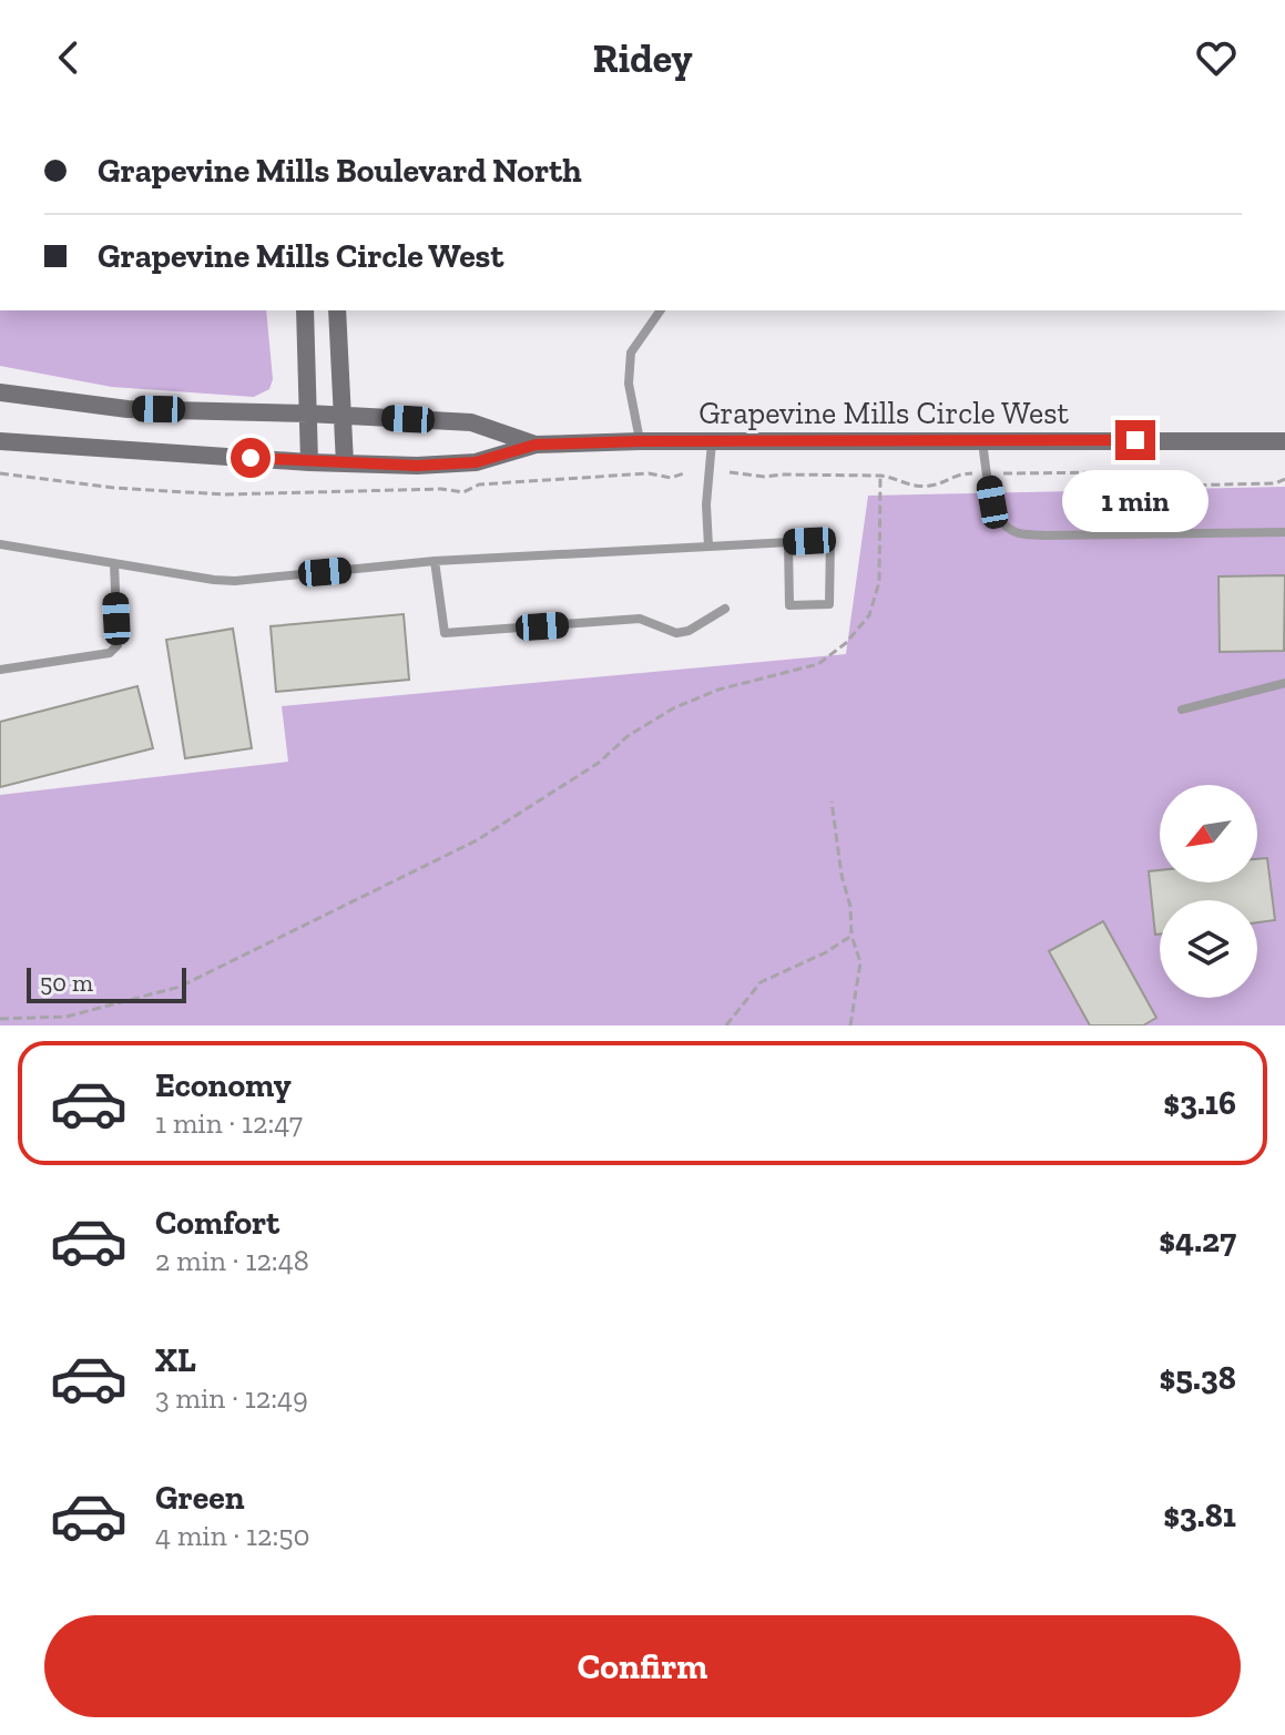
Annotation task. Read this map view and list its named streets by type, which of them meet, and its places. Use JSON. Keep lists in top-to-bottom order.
{
  "streets": {
    "street": ["Grapevine Mills Circle West"]
  },
  "scale_bar": "50 m",
  "north": "bottom left",
  "page": {
    "header": "Ridey",
    "banner": ["Grapevine Mills Boulevard North", "Grapevine Mills Circle West"],
    "bubble": "1 min",
    "scale": "50 m",
    "list": [
      {
        "name": "Economy",
        "note": "1 min · 12:47",
        "value": "$3.16"
      },
      {
        "name": "Comfort",
        "note": "2 min · 12:48",
        "value": "$4.27"
      },
      {
        "name": "XL",
        "note": "3 min · 12:49",
        "value": "$5.38"
      },
      {
        "name": "Green",
        "note": "4 min · 12:50",
        "value": "$3.81"
      }
    ],
    "buttons": "Confirm"
  }
}
